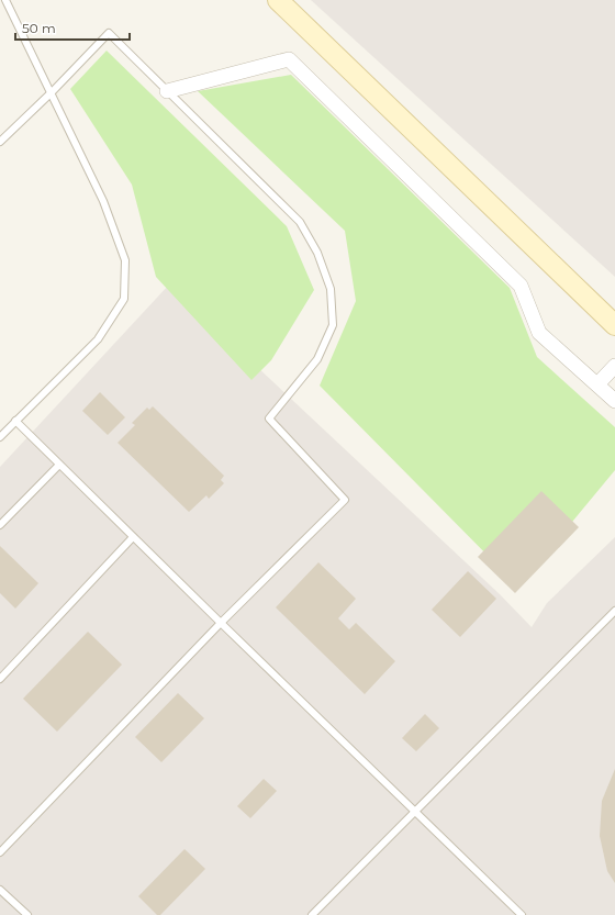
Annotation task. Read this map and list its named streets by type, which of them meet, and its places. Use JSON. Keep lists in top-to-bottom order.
{
  "scale_bar": "50 m"
}
